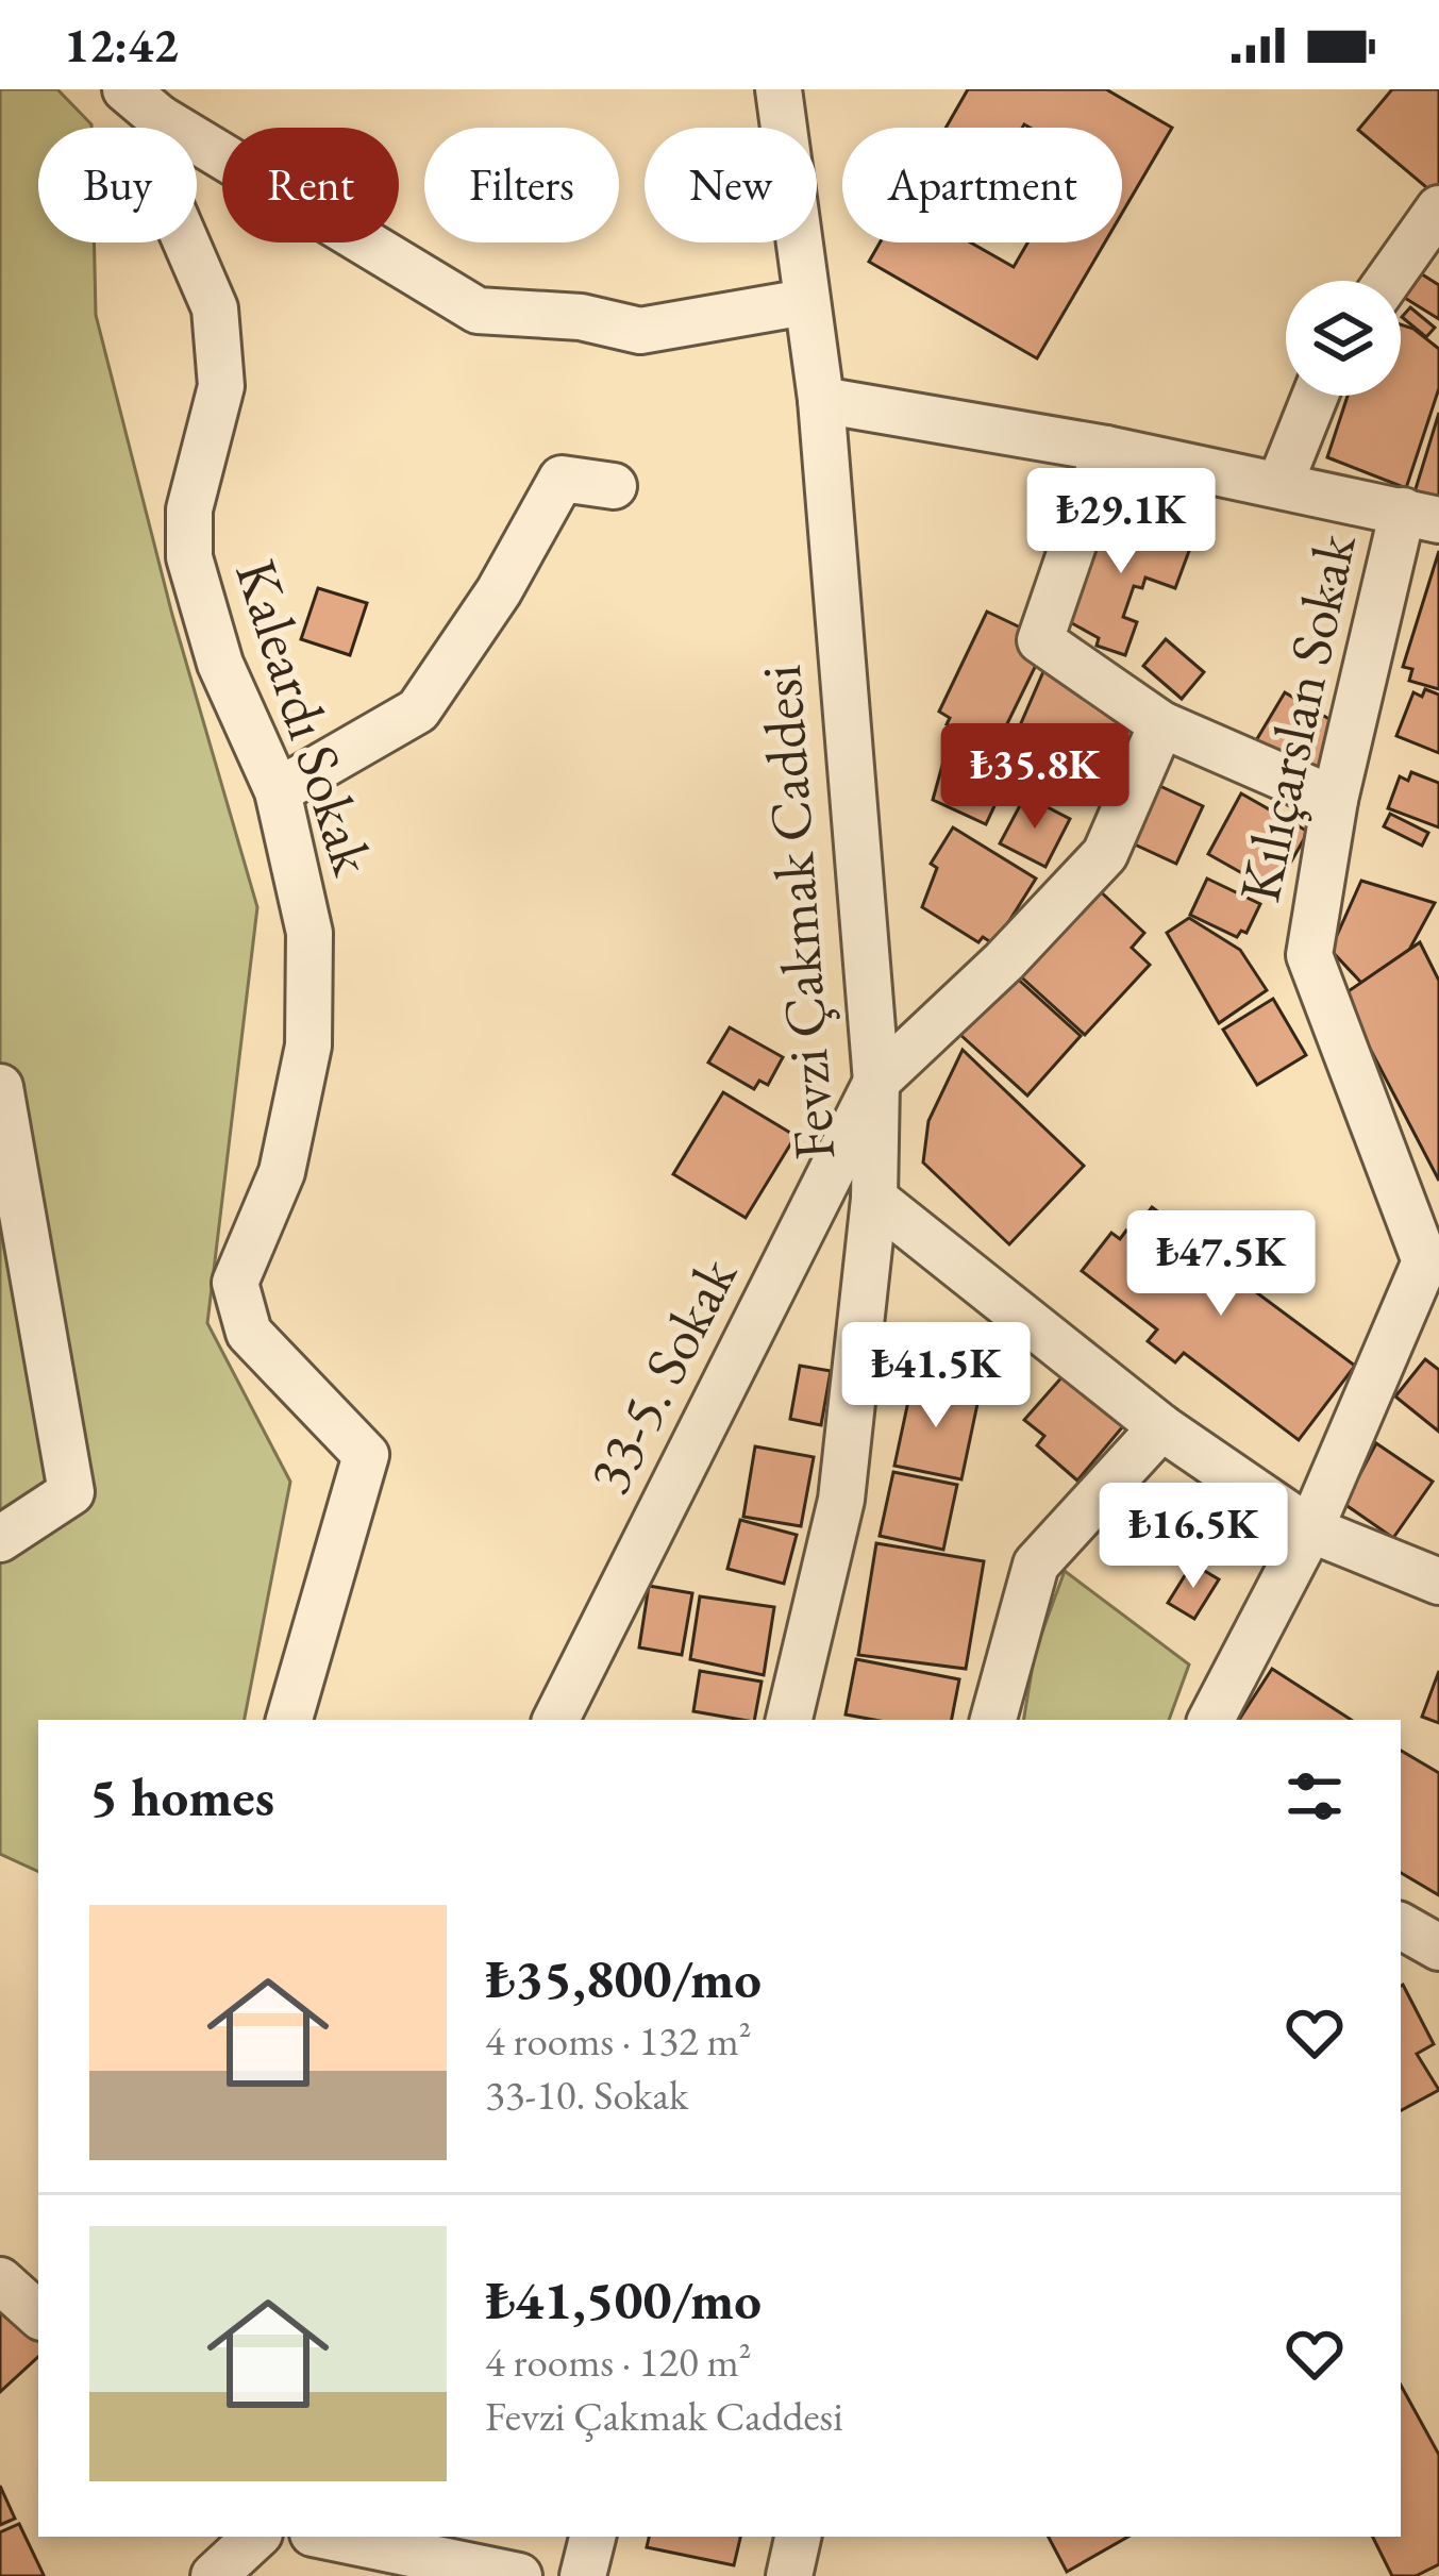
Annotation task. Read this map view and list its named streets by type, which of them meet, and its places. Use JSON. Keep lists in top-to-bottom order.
{
  "streets": {
    "street": [
      "Kaleardı Sokak",
      "Kılıçarslan Sokak",
      "Fevzi Çakmak Caddesi",
      "33-5. Sokak"
    ]
  },
  "crossings": [
    ["Fevzi Çakmak Caddesi", "33-5. Sokak"]
  ],
  "page": {
    "status": "12:42",
    "chip": [
      "Buy",
      "Rent",
      "Filters",
      "New",
      "Apartment"
    ],
    "price": [
      "₺29.1K",
      "₺35.8K",
      "₺47.5K",
      "₺41.5K",
      "₺16.5K"
    ],
    "heading": "5 homes",
    "list": [
      {
        "name": "₺35,800/mo",
        "note": "4 rooms · 132 m² · 33-10. Sokak"
      },
      {
        "name": "₺41,500/mo",
        "note": "4 rooms · 120 m² · Fevzi Çakmak Caddesi"
      }
    ]
  }
}
